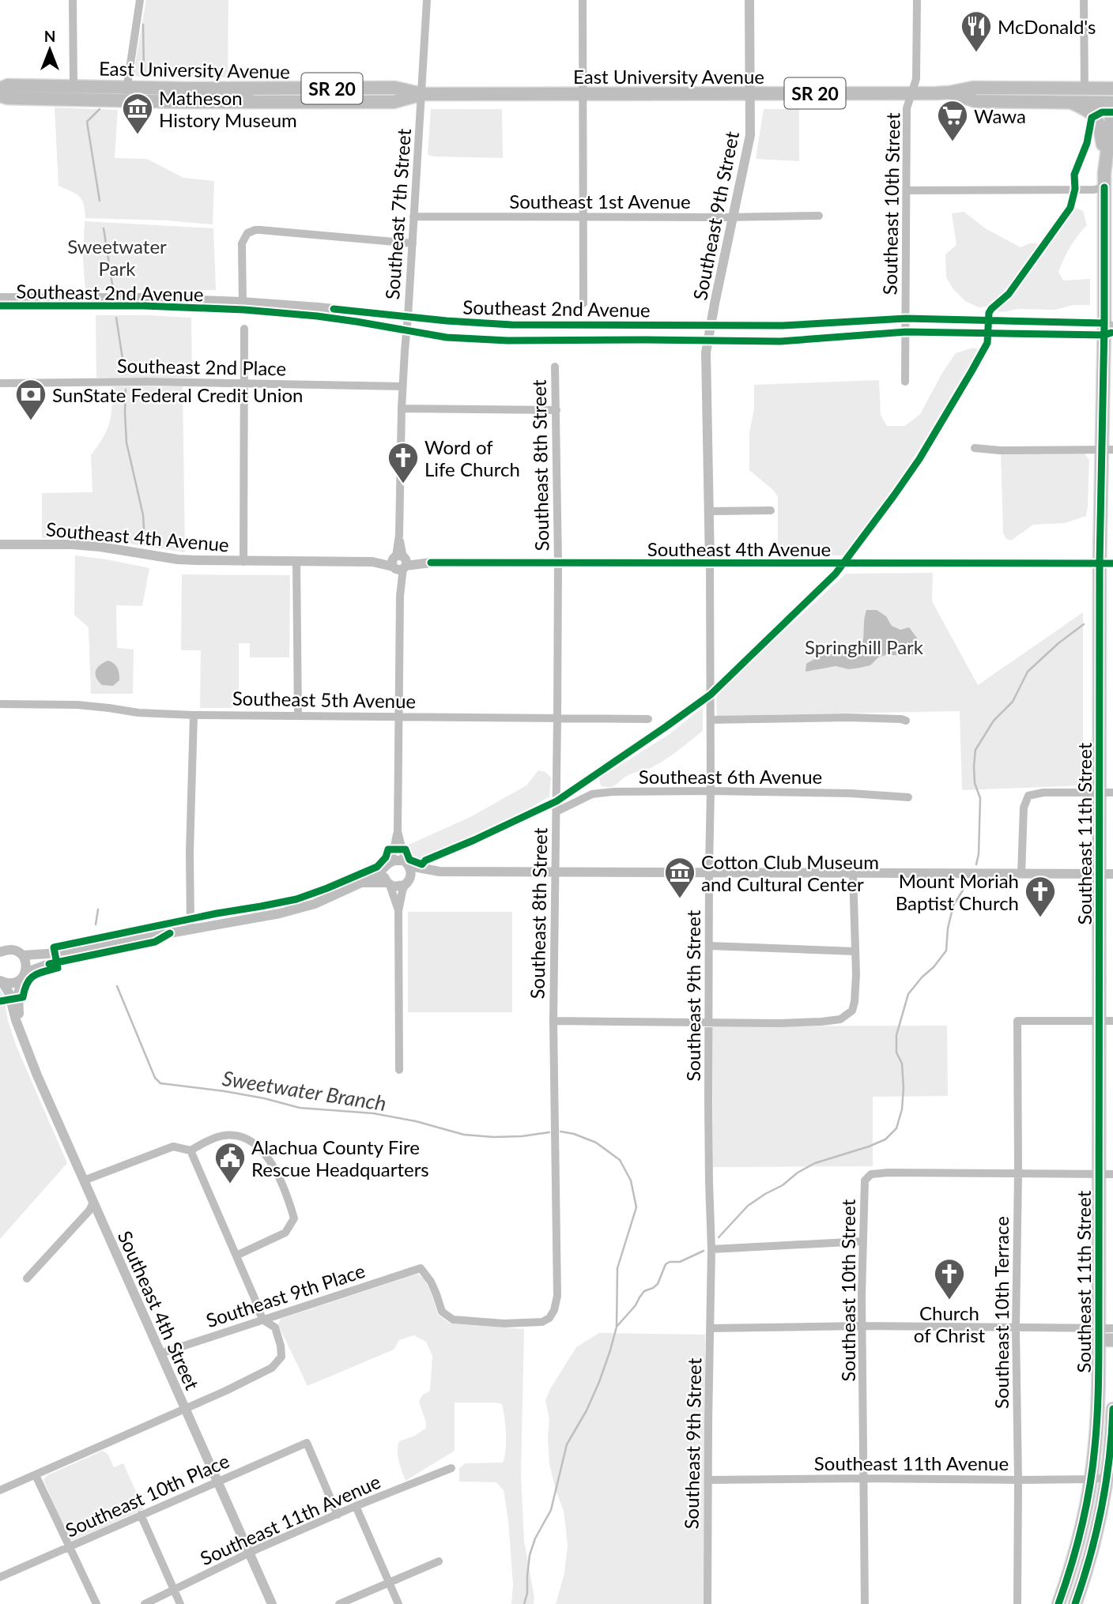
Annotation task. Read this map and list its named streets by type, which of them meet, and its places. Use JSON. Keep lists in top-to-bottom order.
{
  "streets": {
    "main road": ["East University Avenue", "SR 20", "Southeast 11th Street"],
    "street": [
      "Southeast 1st Avenue",
      "Southeast 10th Street",
      "Southeast 7th Street",
      "Southeast 9th Street",
      "Southeast 2nd Avenue",
      "Southeast 2nd Place",
      "Southeast 8th Street",
      "Southeast 4th Avenue",
      "Southeast 5th Avenue",
      "Southeast 6th Avenue",
      "Southeast 9th Place",
      "Southeast 4th Street",
      "Southeast 10th Terrace",
      "Southeast 11th Avenue",
      "Southeast 10th Place"
    ]
  },
  "crossings": [
    ["East University Avenue", "Southeast 10th Street"],
    ["East University Avenue", "Southeast 7th Street"],
    ["East University Avenue", "Southeast 9th Street"],
    ["East University Avenue", "Southeast 11th Street"],
    ["Southeast 1st Avenue", "Southeast 7th Street"],
    ["Southeast 1st Avenue", "Southeast 9th Street"],
    ["Southeast 10th Street", "Southeast 2nd Avenue"],
    ["Southeast 10th Street", "Southeast 11th Street"],
    ["Southeast 10th Street", "Southeast 10th Terrace"],
    ["Southeast 10th Street", "Southeast 11th Avenue"],
    ["Southeast 7th Street", "Southeast 2nd Avenue"],
    ["Southeast 7th Street", "Southeast 2nd Place"],
    ["Southeast 7th Street", "Southeast 4th Avenue"],
    ["Southeast 7th Street", "Southeast 5th Avenue"],
    ["Southeast 9th Street", "Southeast 2nd Avenue"],
    ["Southeast 9th Street", "Southeast 4th Avenue"],
    ["Southeast 9th Street", "Southeast 6th Avenue"],
    ["Southeast 9th Street", "Southeast 11th Avenue"],
    ["Southeast 2nd Avenue", "Southeast 11th Street"],
    ["Southeast 8th Street", "Southeast 4th Avenue"],
    ["Southeast 8th Street", "Southeast 5th Avenue"],
    ["Southeast 8th Street", "Southeast 6th Avenue"],
    ["Southeast 8th Street", "Southeast 9th Place"],
    ["Southeast 4th Avenue", "Southeast 11th Street"],
    ["Southeast 11th Street", "Southeast 10th Terrace"],
    ["Southeast 11th Street", "Southeast 11th Avenue"],
    ["Southeast 9th Place", "Southeast 4th Street"],
    ["Southeast 4th Street", "Southeast 11th Avenue"],
    ["Southeast 4th Street", "Southeast 10th Place"],
    ["Southeast 10th Terrace", "Southeast 11th Avenue"],
    ["Southeast 11th Avenue", "Southeast 10th Place"]
  ],
  "water": ["Sweetwater Branch"],
  "parks": ["Sweetwater Park", "Springhill Park"],
  "places": {
    "restaurant": ["McDonald's"],
    "museum": ["Matheson History Museum", "Cotton Club Museum and Cultural Center"],
    "supermarket": ["Wawa"],
    "bank": ["SunState Federal Credit Union"],
    "church": ["Word of Life Church", "Mount Moriah Baptist Church", "Church of Christ"],
    "public building": ["Alachua County Fire Rescue Headquarters"]
  },
  "north": "top"
}
